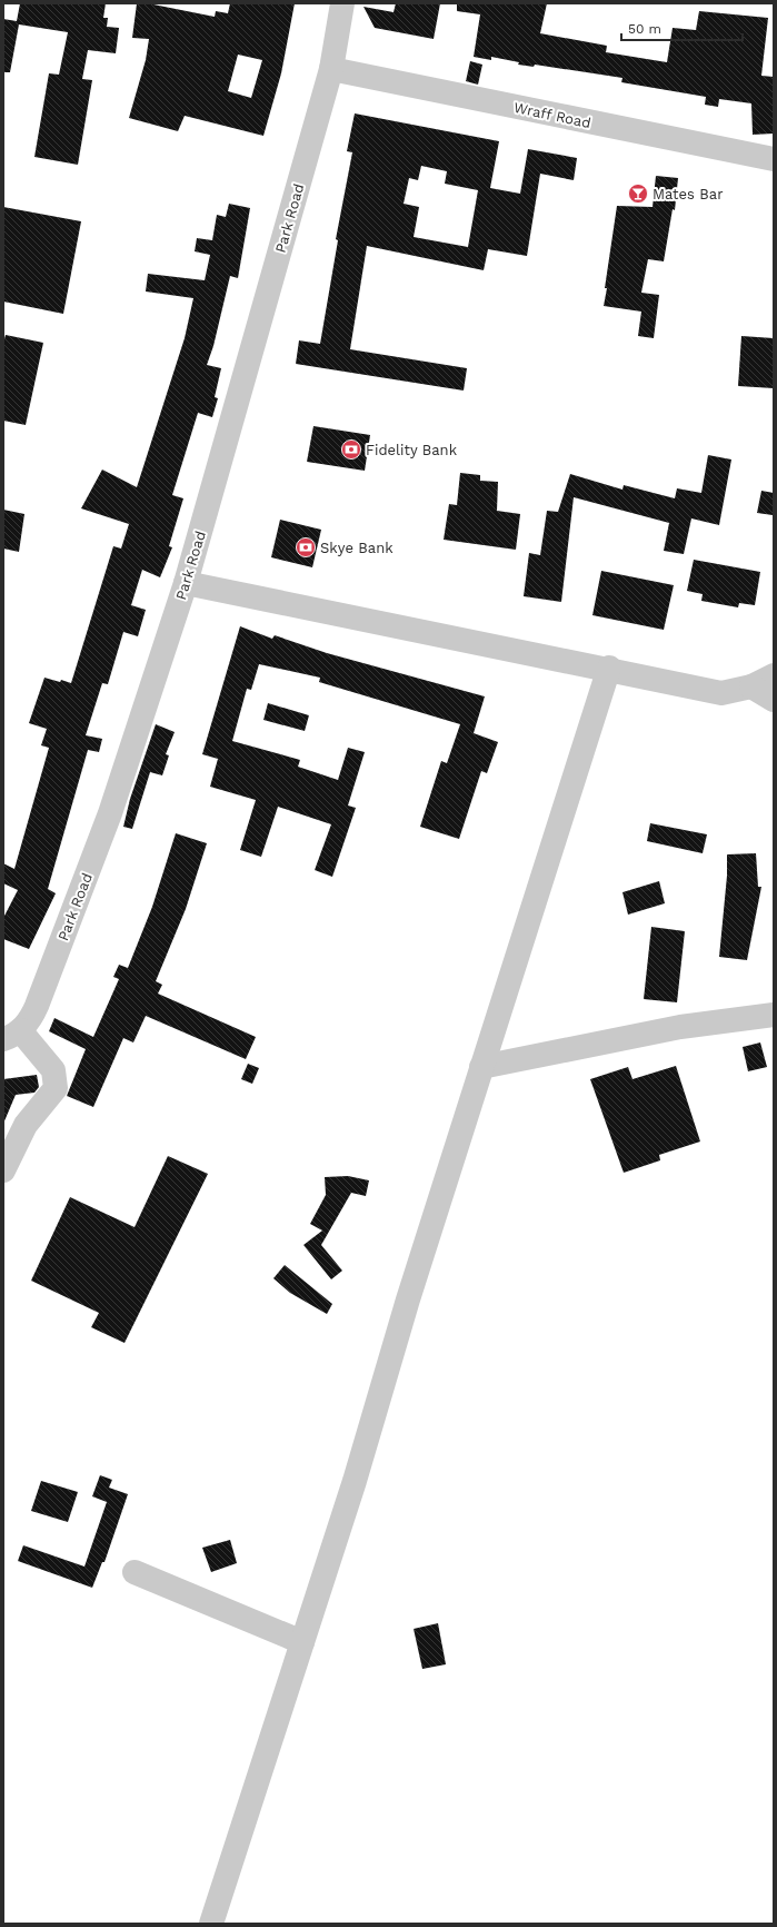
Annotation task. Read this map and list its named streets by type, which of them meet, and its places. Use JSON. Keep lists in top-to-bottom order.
{
  "streets": {
    "street": ["Wraff Road", "Park Road"]
  },
  "crossings": [
    ["Wraff Road", "Park Road"]
  ],
  "places": {
    "bar": ["Mates Bar"],
    "bank": ["Fidelity Bank", "Skye Bank"]
  },
  "scale_bar": "50 m"
}
